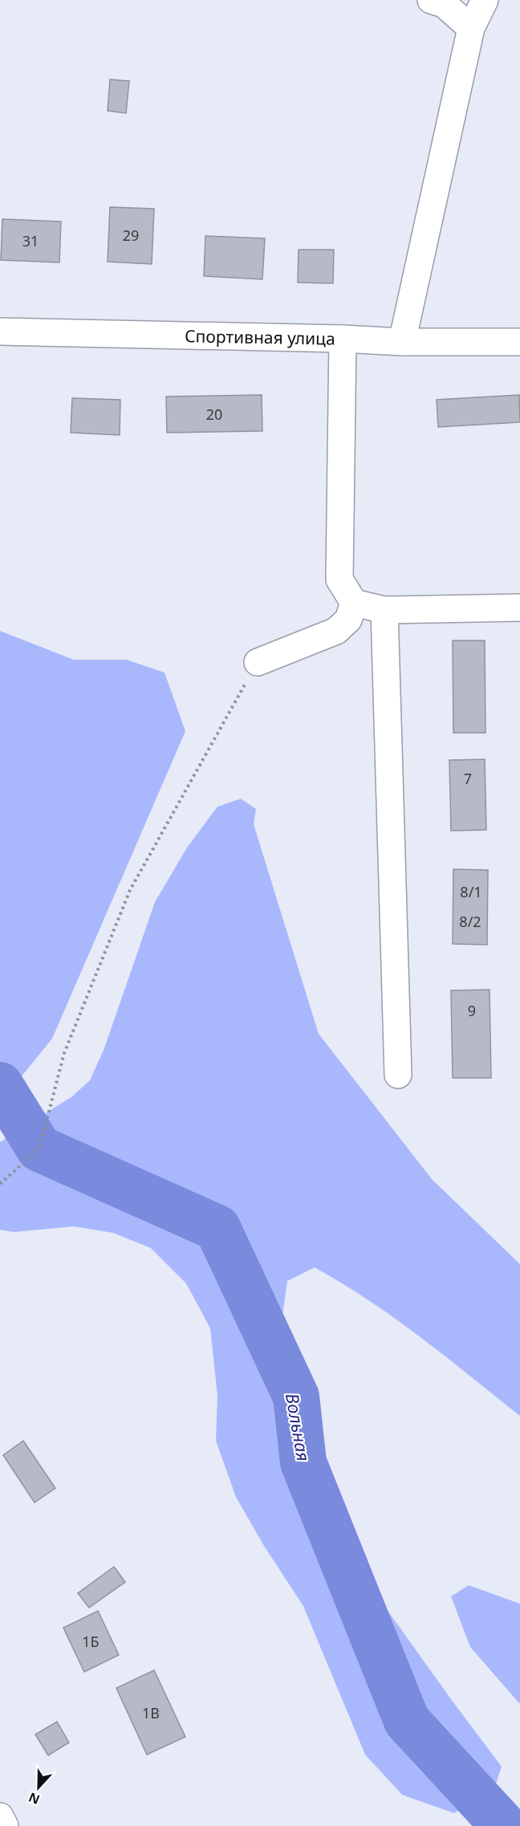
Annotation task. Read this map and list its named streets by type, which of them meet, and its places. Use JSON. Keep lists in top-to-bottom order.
{
  "streets": {
    "street": ["Спортивная улица"]
  },
  "water": ["Вольная"],
  "house_numbers": [
    "29",
    "31",
    "20",
    "7",
    "8/1",
    "8/2",
    "9",
    "1Б",
    "1В"
  ],
  "north": "bottom"
}
